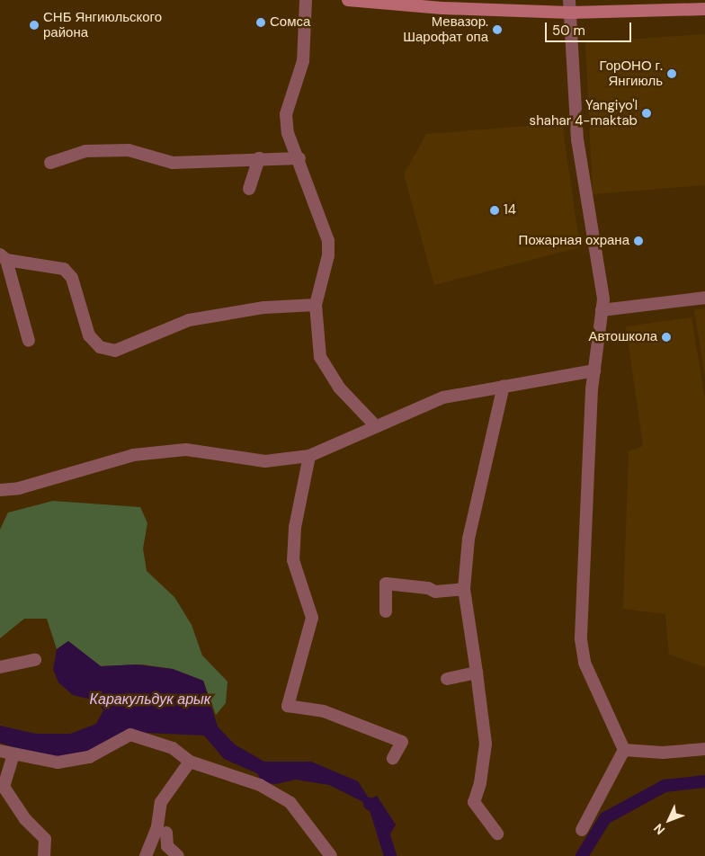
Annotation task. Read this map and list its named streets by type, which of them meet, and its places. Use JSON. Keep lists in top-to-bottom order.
{
  "water": ["Каракульдук арык"],
  "places": [
    "Сомса",
    "СНБ Янгиюльского района",
    "Мевазор. Шарофат опа",
    "ГорОНО г. Янгиюль",
    "Yangiyo'l shahar 4-maktab",
    "14",
    "Пожарная охрана",
    "Автошкола"
  ],
  "scale_bar": "50 m",
  "north": "bottom left"
}
